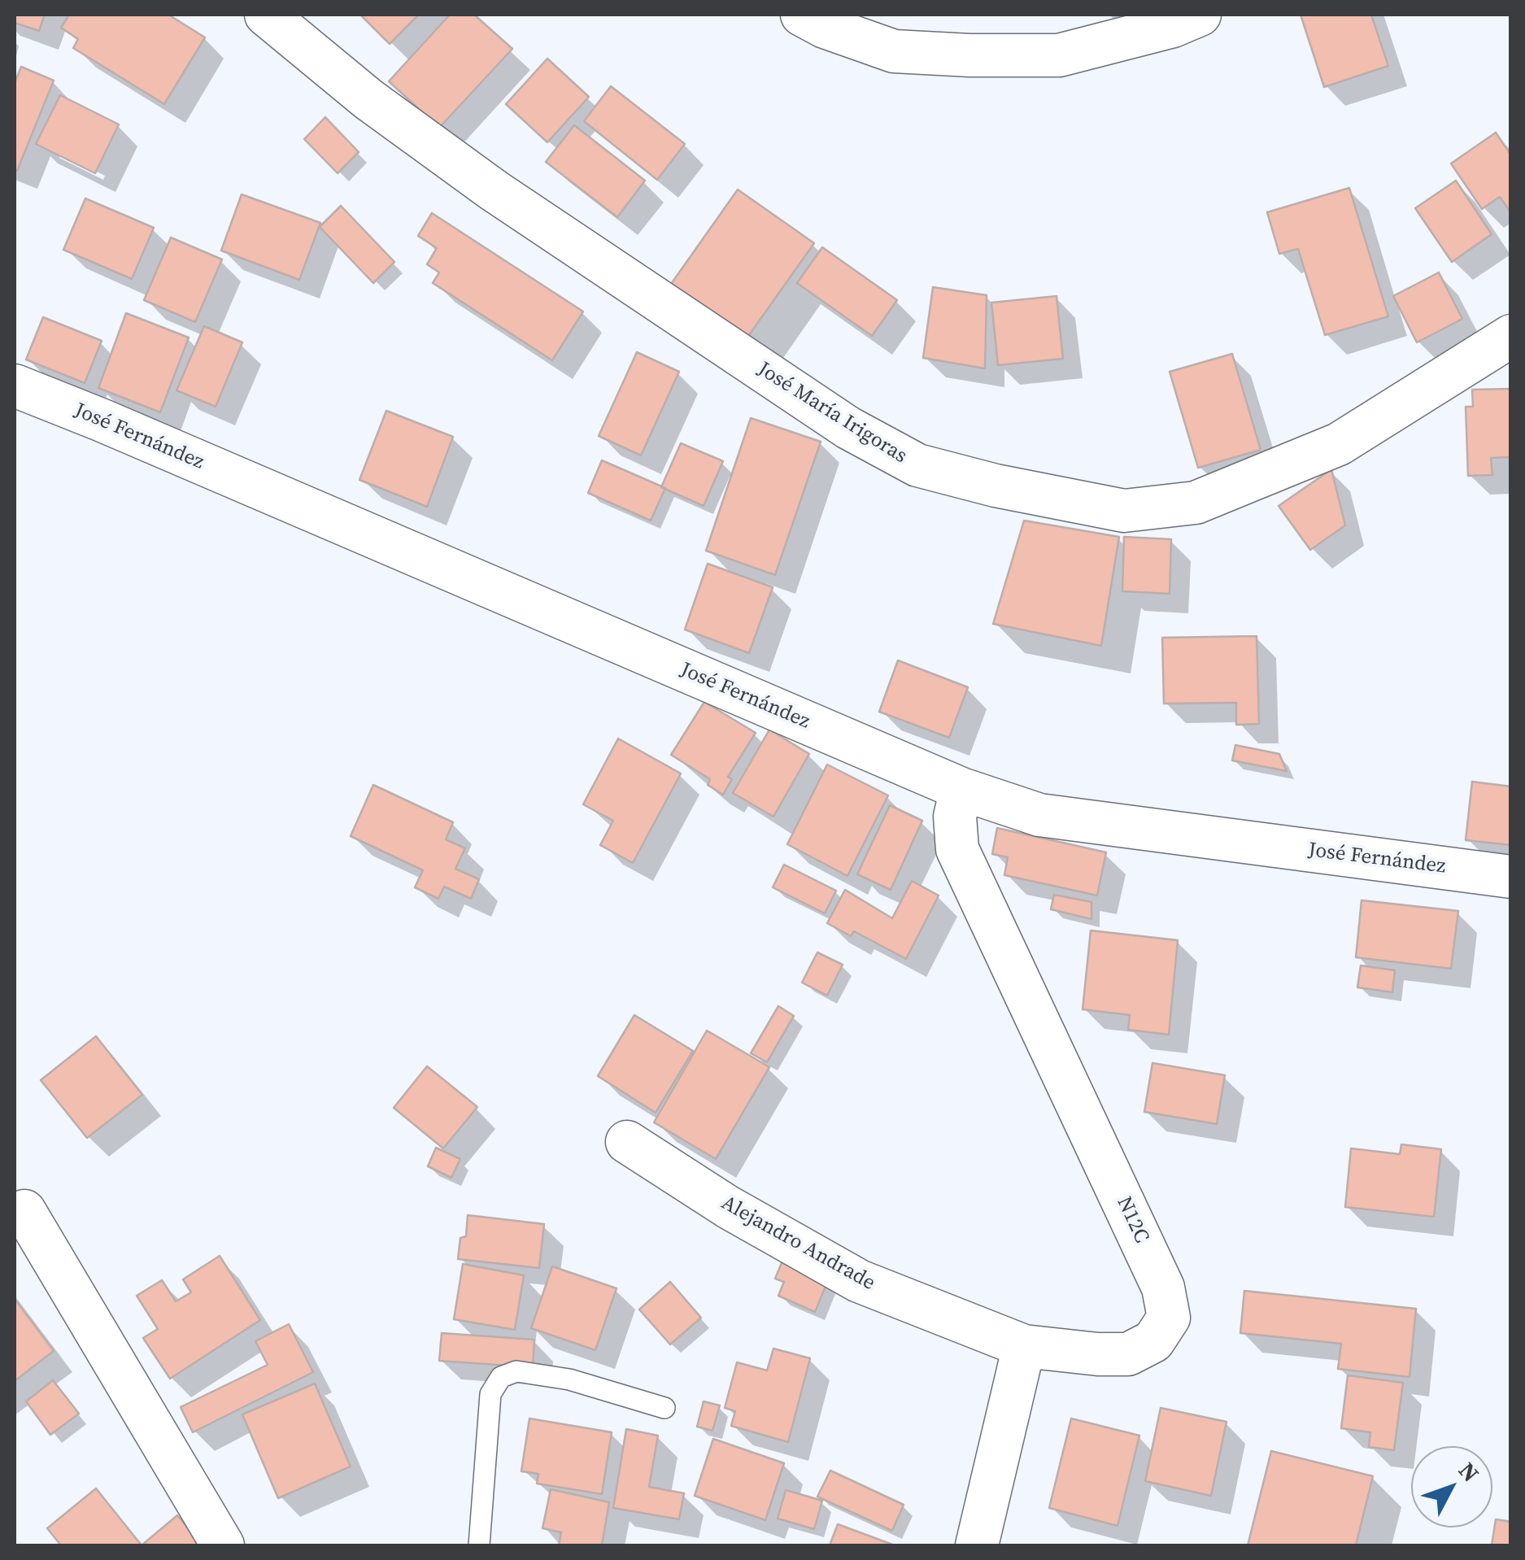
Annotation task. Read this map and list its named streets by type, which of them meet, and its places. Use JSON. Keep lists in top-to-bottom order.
{
  "streets": {
    "street": [
      "José María Irigoras",
      "José Fernández",
      "N12C",
      "Alejandro Andrade"
    ]
  },
  "crossings": [
    ["José Fernández", "N12C"],
    ["N12C", "Alejandro Andrade"]
  ],
  "north": "top right"
}
